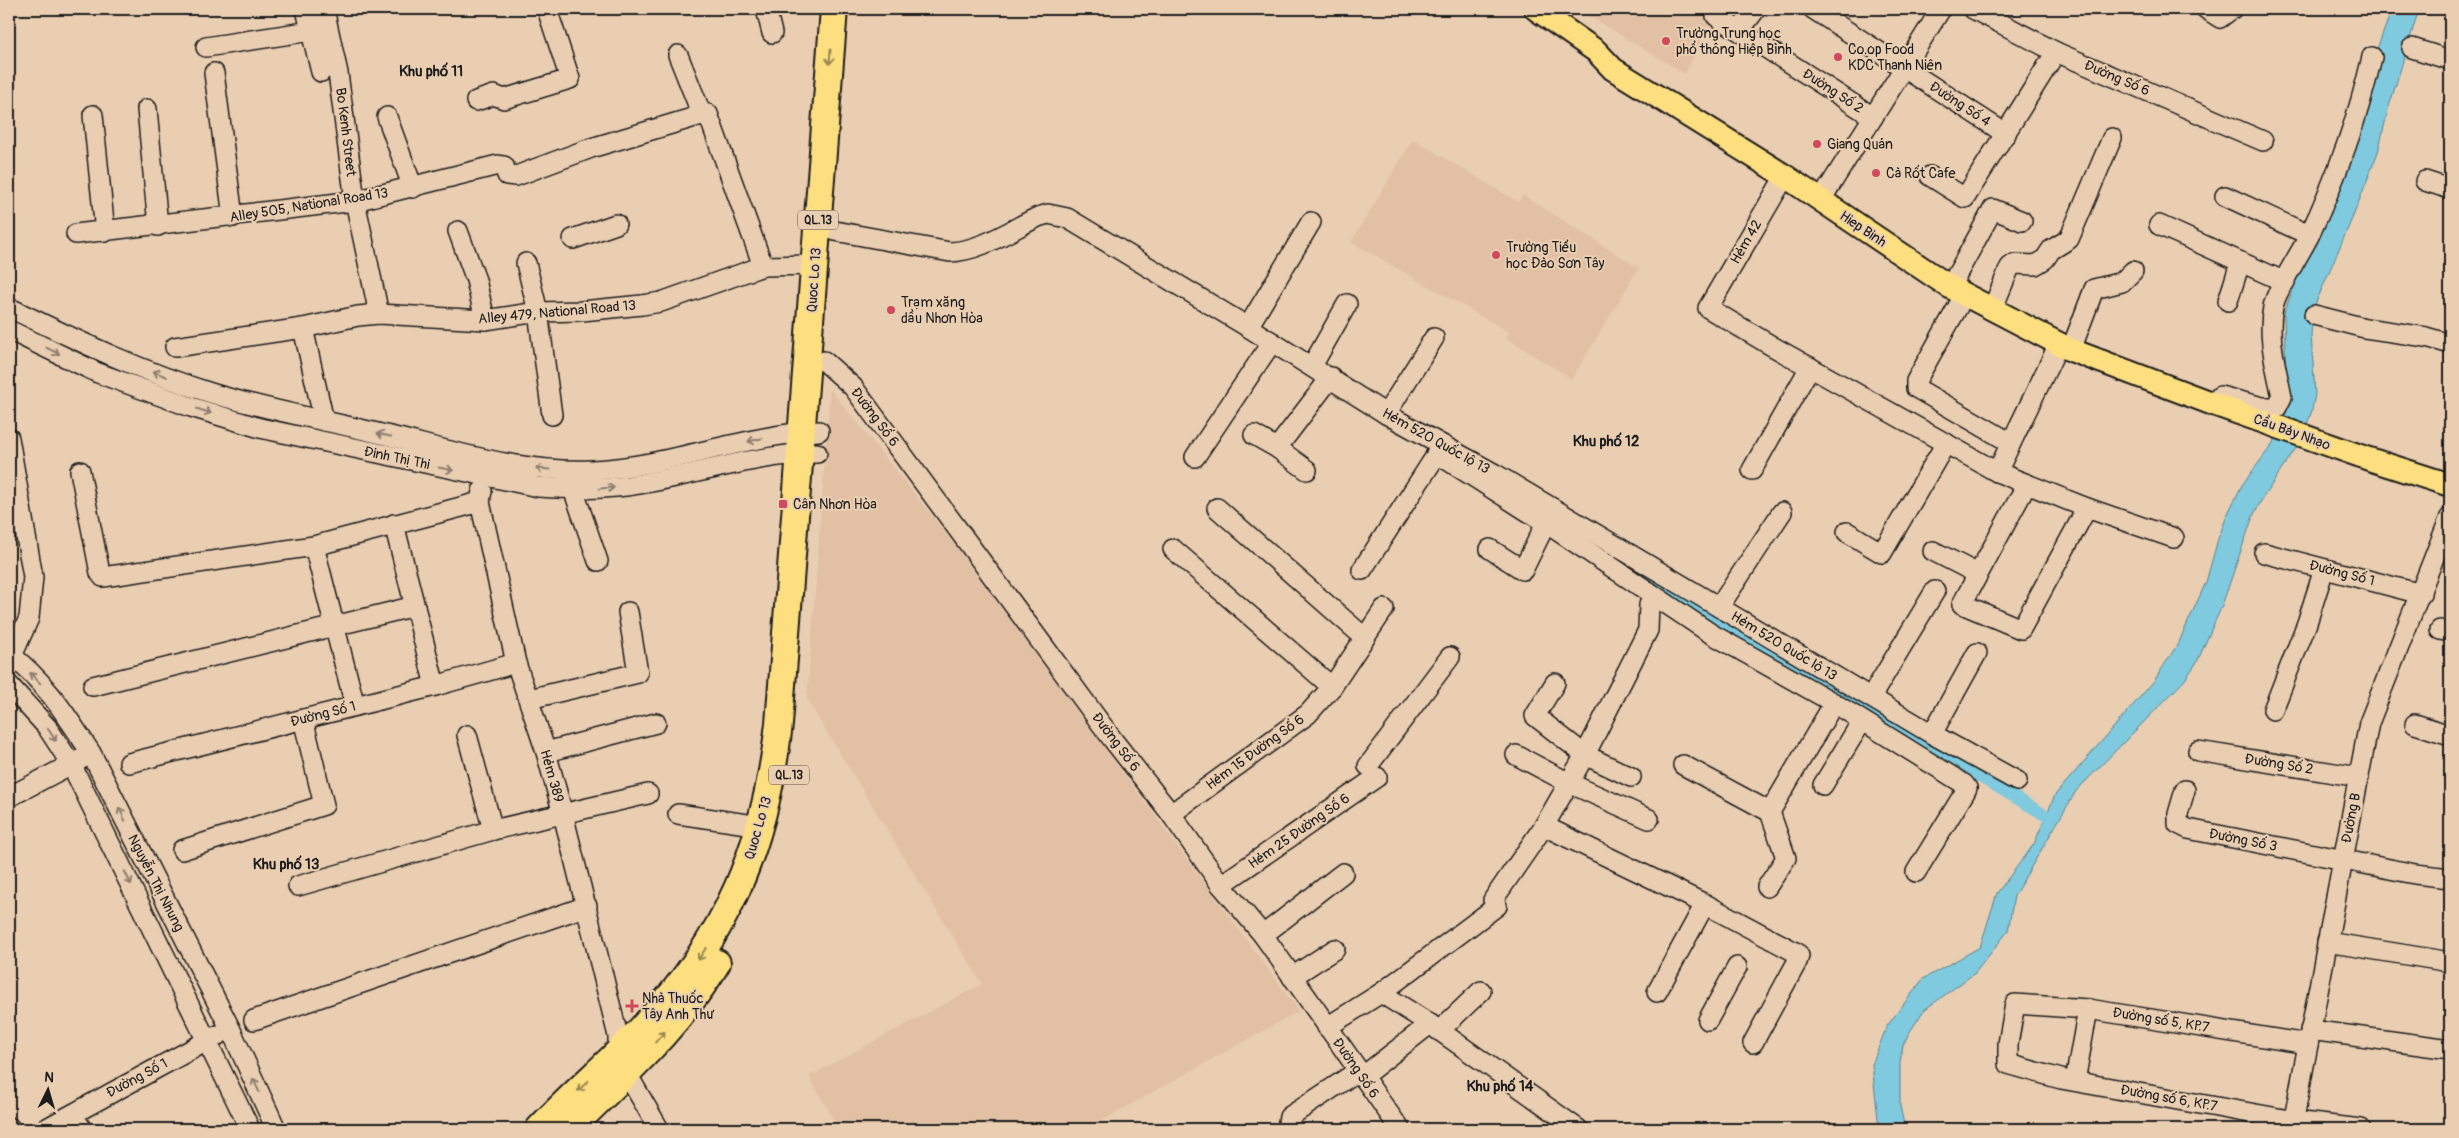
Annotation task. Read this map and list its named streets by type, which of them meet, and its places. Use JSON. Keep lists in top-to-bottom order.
{
  "streets": {
    "highway": ["QL.13", "Quoc Lo 13"],
    "main road": ["Hiep Binh", "Cầu Bảy Nhạo"],
    "street": [
      "Đường Số 6",
      "Đường Số 2",
      "Đường Số 4",
      "Bo Kenh Street",
      "Alley 505, National Road 13",
      "Hẻm 42",
      "Alley 479, National Road 13",
      "Hẻm 520 Quốc lộ 13",
      "Đinh Thị Thi",
      "Đường Số 1",
      "Hẻm 15 Đường Số 6",
      "Hẻm 389",
      "Đường B",
      "Hẻm 25 Đường Số 6",
      "Đường Số 3",
      "Nguyễn Thị Nhung",
      "Đường số 5, KP.7",
      "Đường số 6, KP.7"
    ]
  },
  "crossings": [
    ["Đường Số 6", "Quoc Lo 13"],
    ["Đường Số 6", "Hẻm 15 Đường Số 6"],
    ["Đường Số 6", "Hẻm 25 Đường Số 6"],
    ["Đường Số 2", "Đường B"],
    ["Bo Kenh Street", "Alley 505, National Road 13"],
    ["Bo Kenh Street", "Alley 479, National Road 13"],
    ["Hiep Binh", "Hẻm 42"],
    ["Hiep Binh", "Cầu Bảy Nhạo"],
    ["Quoc Lo 13", "Alley 479, National Road 13"],
    ["Quoc Lo 13", "Hẻm 520 Quốc lộ 13"],
    ["Quoc Lo 13", "Đinh Thị Thi"],
    ["Quoc Lo 13", "Hẻm 389"],
    ["Đường Số 1", "Hẻm 389"],
    ["Đường Số 1", "Đường B"],
    ["Đường Số 1", "Nguyễn Thị Nhung"],
    ["Đường B", "Đường Số 3"],
    ["Đường B", "Đường số 5, KP.7"],
    ["Đường B", "Đường số 6, KP.7"],
    ["Đường số 5, KP.7", "Đường số 6, KP.7"]
  ],
  "districts": [
    "Khu phố 11",
    "Khu phố 12",
    "Khu phố 13",
    "Khu phố 14"
  ],
  "places": {
    "other": [
      "Trường Trung học phổ thông Hiệp Bình",
      "Co.op Food KDC Thanh Niên",
      "Giang Quán",
      "Cà Rốt Cafe",
      "Trường Tiểu học Đào Sơn Tây",
      "Trạm xăng dầu Nhơn Hòa"
    ],
    "transit": ["Cân Nhơn Hòa"],
    "health": ["Nhà Thuốc Tây Anh Thư"]
  },
  "north": "top"
}
